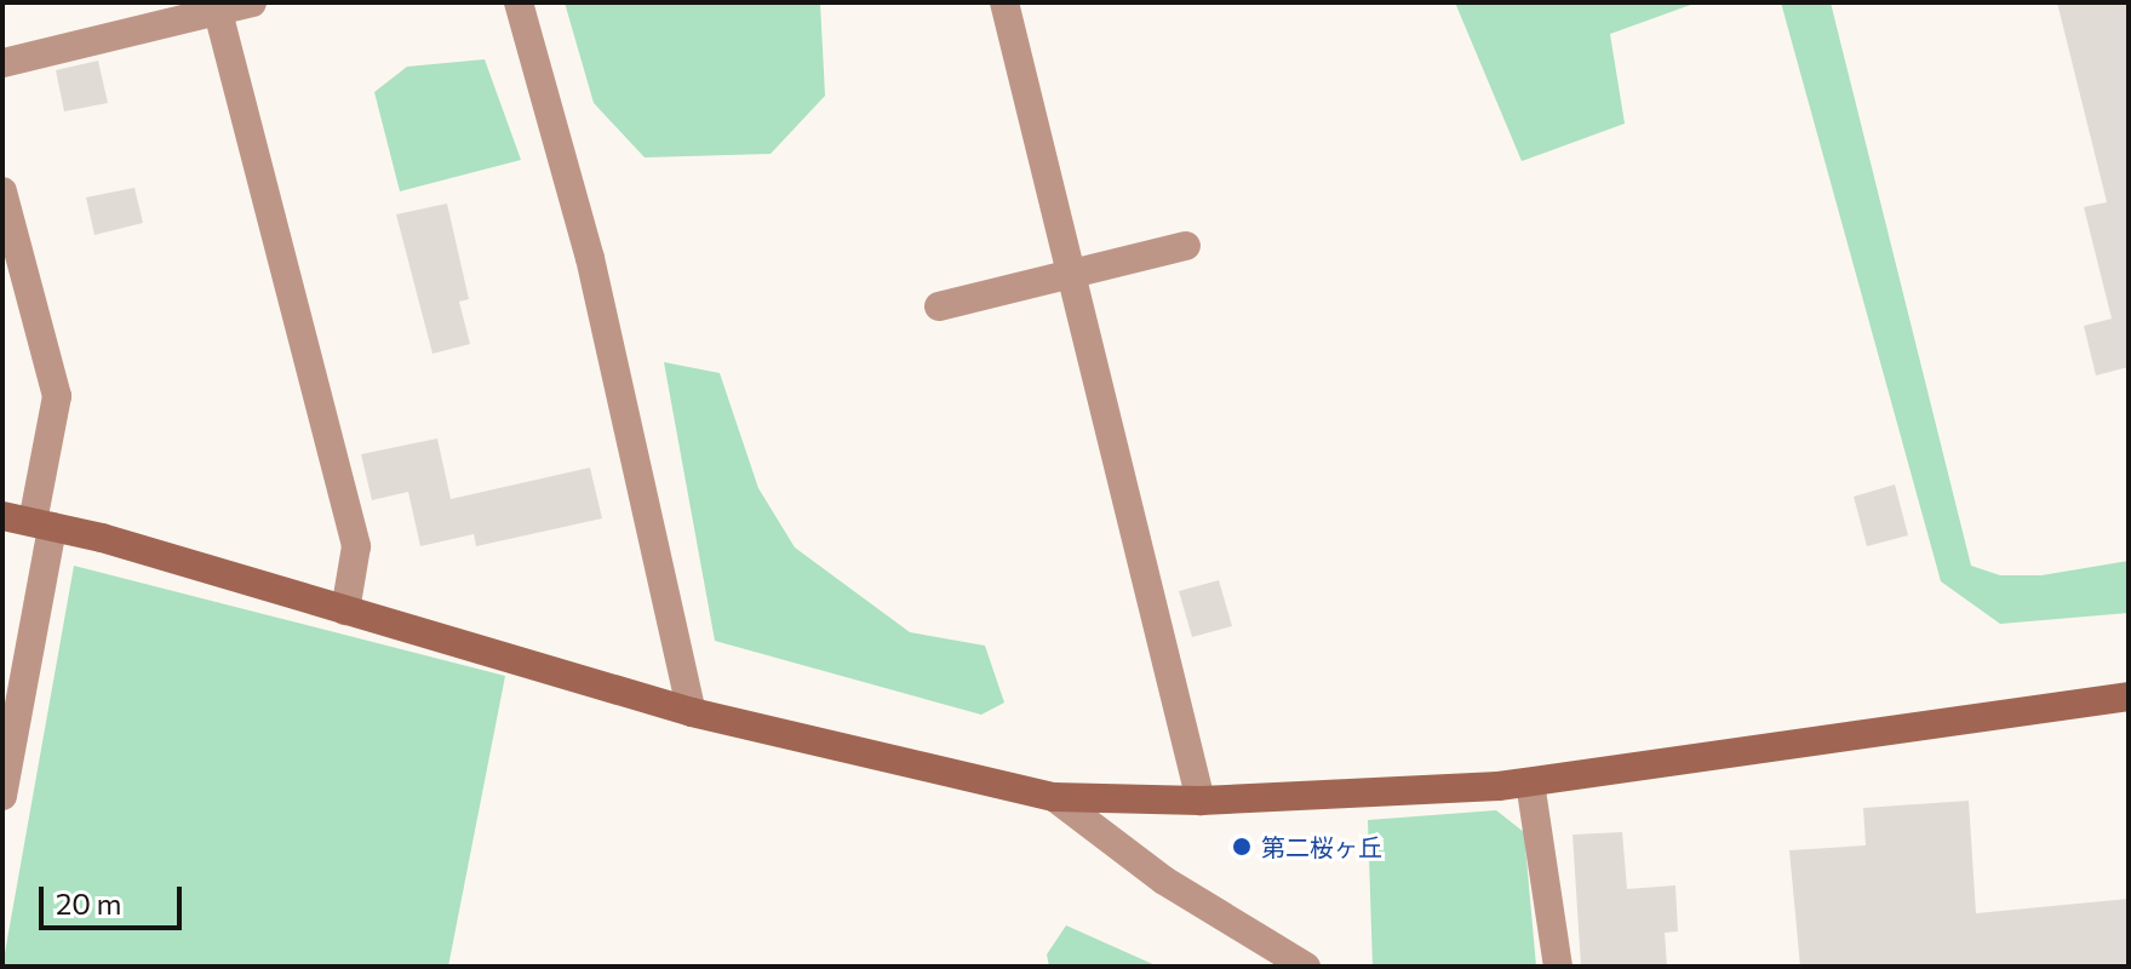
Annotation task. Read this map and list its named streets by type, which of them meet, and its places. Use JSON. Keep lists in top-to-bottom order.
{
  "places": ["第二桜ヶ丘"],
  "scale_bar": "20 m"
}
